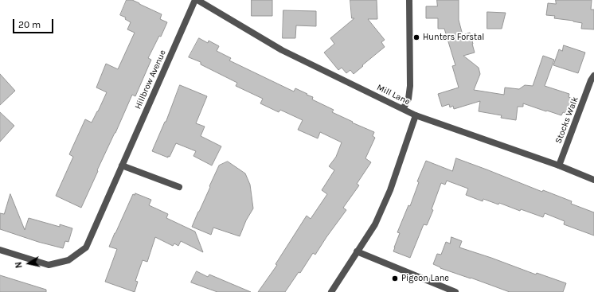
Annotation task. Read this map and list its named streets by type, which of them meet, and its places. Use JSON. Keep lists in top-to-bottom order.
{
  "streets": {
    "street": ["Hillbrow Avenue", "Mill Lane", "Stocks Walk"]
  },
  "crossings": [
    ["Mill Lane", "Stocks Walk"]
  ],
  "places": ["Hunters Forstal", "Pigeon Lane"],
  "scale_bar": "20 m",
  "north": "left"
}
